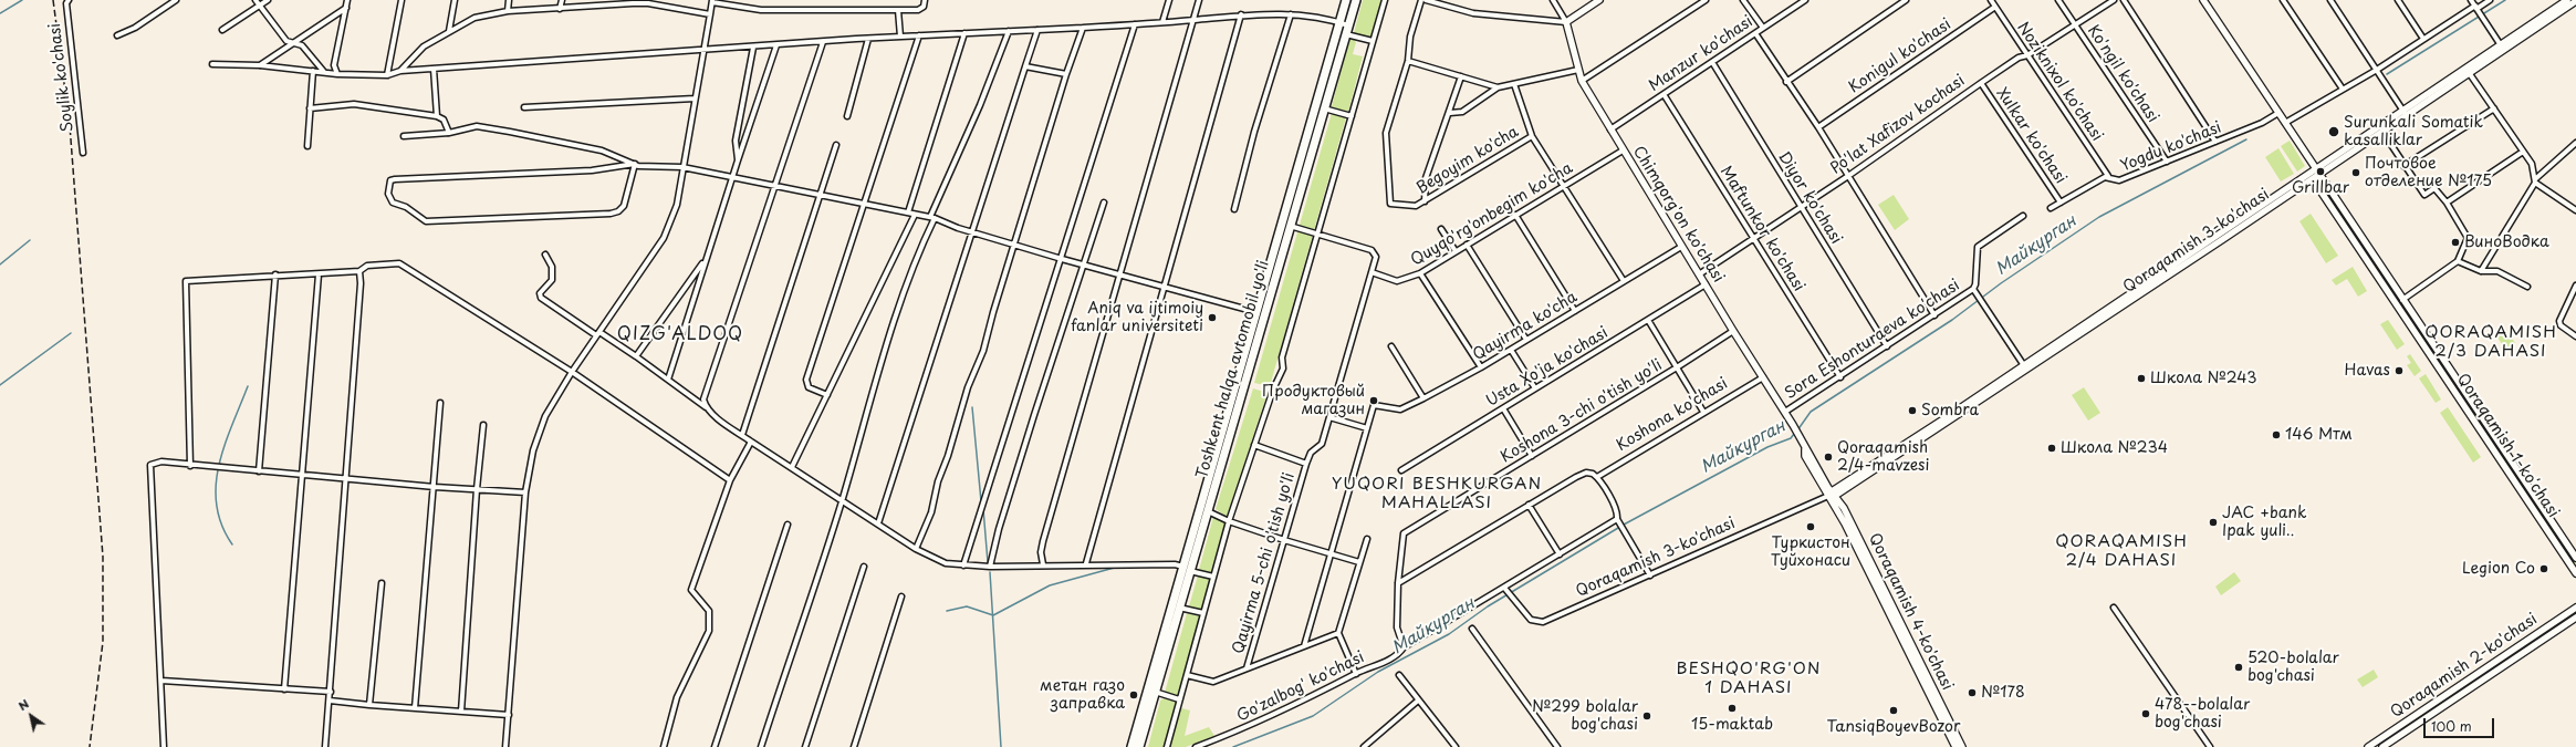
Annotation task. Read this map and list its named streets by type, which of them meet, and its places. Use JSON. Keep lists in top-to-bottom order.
{
  "streets": {
    "highway": ["Toshkent halqa avtomobil yo'li"],
    "main road": [
      "Chimqorg'on ko'chasi",
      "Qoraqamish 3-ko'chasi",
      "Qoraqamish 1-koʻchasi",
      "Qoraqamish 4-ko'chasi",
      "Qoraqamish 2-ko'chasi"
    ],
    "street": [
      "Manzur ko'chasi",
      "Konigul ko'chasi",
      "Ko'ngil ko'chasi",
      "Soylik ko'chasi",
      "Noziknixol ko'chasi",
      "Po'lat Xafizov kochasi",
      "Xulkar ko'chasi",
      "Yogdu ko'chasi",
      "Begoyim ko'cha",
      "Diyor ko'chasi",
      "Quyqo'rg'onbegim ko'cha",
      "Maftunkor ko'chasi",
      "Qayirma ko'cha",
      "Sora Eshonturaeva ko'chasi",
      "Usta Xo'ja ko'chasi",
      "Koshona 3-chi o'tish yo'li",
      "Koshona ko'chasi",
      "Qayirma 5-chi o'tish yo'li",
      "Go'zalbog' ko'chasi"
    ]
  },
  "crossings": [
    ["Manzur ko'chasi", "Diyor ko'chasi"],
    ["Manzur ko'chasi", "Chimqorg'on ko'chasi"],
    ["Manzur ko'chasi", "Maftunkor ko'chasi"],
    ["Konigul ko'chasi", "Noziknixol ko'chasi"],
    ["Ko'ngil ko'chasi", "Po'lat Xafizov kochasi"],
    ["Ko'ngil ko'chasi", "Yogdu ko'chasi"],
    ["Noziknixol ko'chasi", "Po'lat Xafizov kochasi"],
    ["Noziknixol ko'chasi", "Yogdu ko'chasi"],
    ["Po'lat Xafizov kochasi", "Xulkar ko'chasi"],
    ["Po'lat Xafizov kochasi", "Diyor ko'chasi"],
    ["Po'lat Xafizov kochasi", "Chimqorg'on ko'chasi"],
    ["Po'lat Xafizov kochasi", "Maftunkor ko'chasi"],
    ["Xulkar ko'chasi", "Yogdu ko'chasi"],
    ["Diyor ko'chasi", "Sora Eshonturaeva ko'chasi"],
    ["Quyqo'rg'onbegim ko'cha", "Chimqorg'on ko'chasi"],
    ["Quyqo'rg'onbegim ko'cha", "Qayirma 5-chi o'tish yo'li"],
    ["Chimqorg'on ko'chasi", "Qayirma ko'cha"],
    ["Chimqorg'on ko'chasi", "Sora Eshonturaeva ko'chasi"],
    ["Chimqorg'on ko'chasi", "Usta Xo'ja ko'chasi"],
    ["Chimqorg'on ko'chasi", "Koshona 3-chi o'tish yo'li"],
    ["Chimqorg'on ko'chasi", "Koshona ko'chasi"],
    ["Chimqorg'on ko'chasi", "Qoraqamish 4-ko'chasi"],
    ["Maftunkor ko'chasi", "Sora Eshonturaeva ko'chasi"],
    ["Qoraqamish 3-ko'chasi", "Qoraqamish 1-koʻchasi"],
    ["Qoraqamish 3-ko'chasi", "Qoraqamish 4-ko'chasi"],
    ["Qoraqamish 3-ko'chasi", "Go'zalbog' ko'chasi"],
    ["Koshona 3-chi o'tish yo'li", "Go'zalbog' ko'chasi"]
  ],
  "districts": [
    "QORAQAMISH 2/3 DAHASI",
    "QIZG'ALDOQ",
    "YUQORI BESHKURGAN MAHALLASI",
    "QORAQAMISH 2/4 DAHASI",
    "BESHQO'RG'ON 1 DAHASI"
  ],
  "water": ["Майкурган"],
  "places": [
    "Surunkali Somatik kasalliklar",
    "Grillbar",
    "Почтовое отделение №175",
    "ВиноВодка",
    "Aniq va ijtimoiy fanlar universiteti",
    "Havas",
    "Школа №243",
    "Продуктовый магазин",
    "Sombra",
    "146 Мтм",
    "Школа №234",
    "Qoraqamish 2/4-mavzesi",
    "JAC +bank Ipak yuli..",
    "Туркистон Туйхонаси",
    "Legion Co",
    "520-bolalar bog'chasi",
    "№178",
    "метан газо заправка",
    "15-maktab",
    "TansiqBoyevBozor",
    "478--bolalar bog'chasi",
    "№299 bolalar bog'chasi"
  ],
  "scale_bar": "100 m",
  "north": "top left"
}
